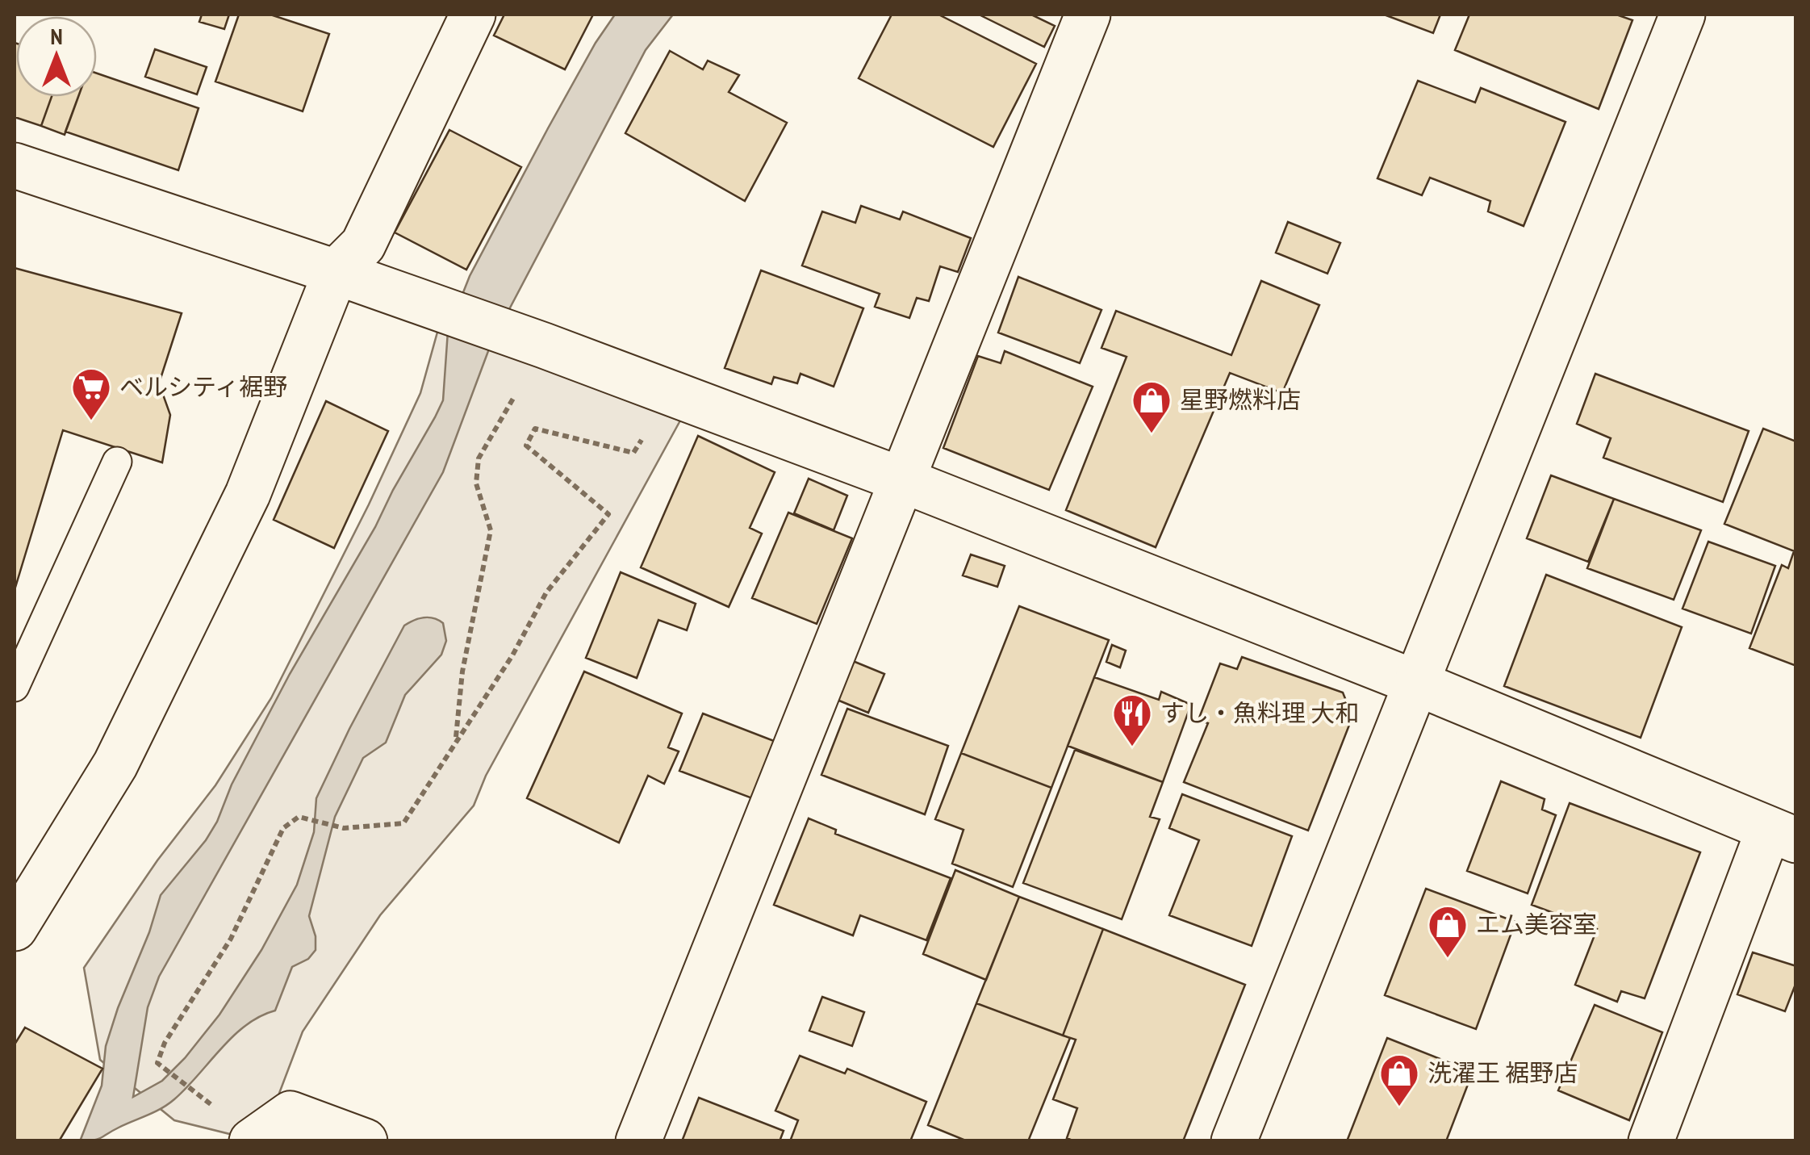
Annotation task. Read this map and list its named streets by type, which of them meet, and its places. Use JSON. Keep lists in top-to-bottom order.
{
  "places": {
    "supermarket": ["ベルシティ裾野"],
    "shop": ["星野燃料店", "エム美容室", "洗濯王 裾野店"],
    "restaurant": ["すし・魚料理 大和"]
  },
  "north": "top"
}
